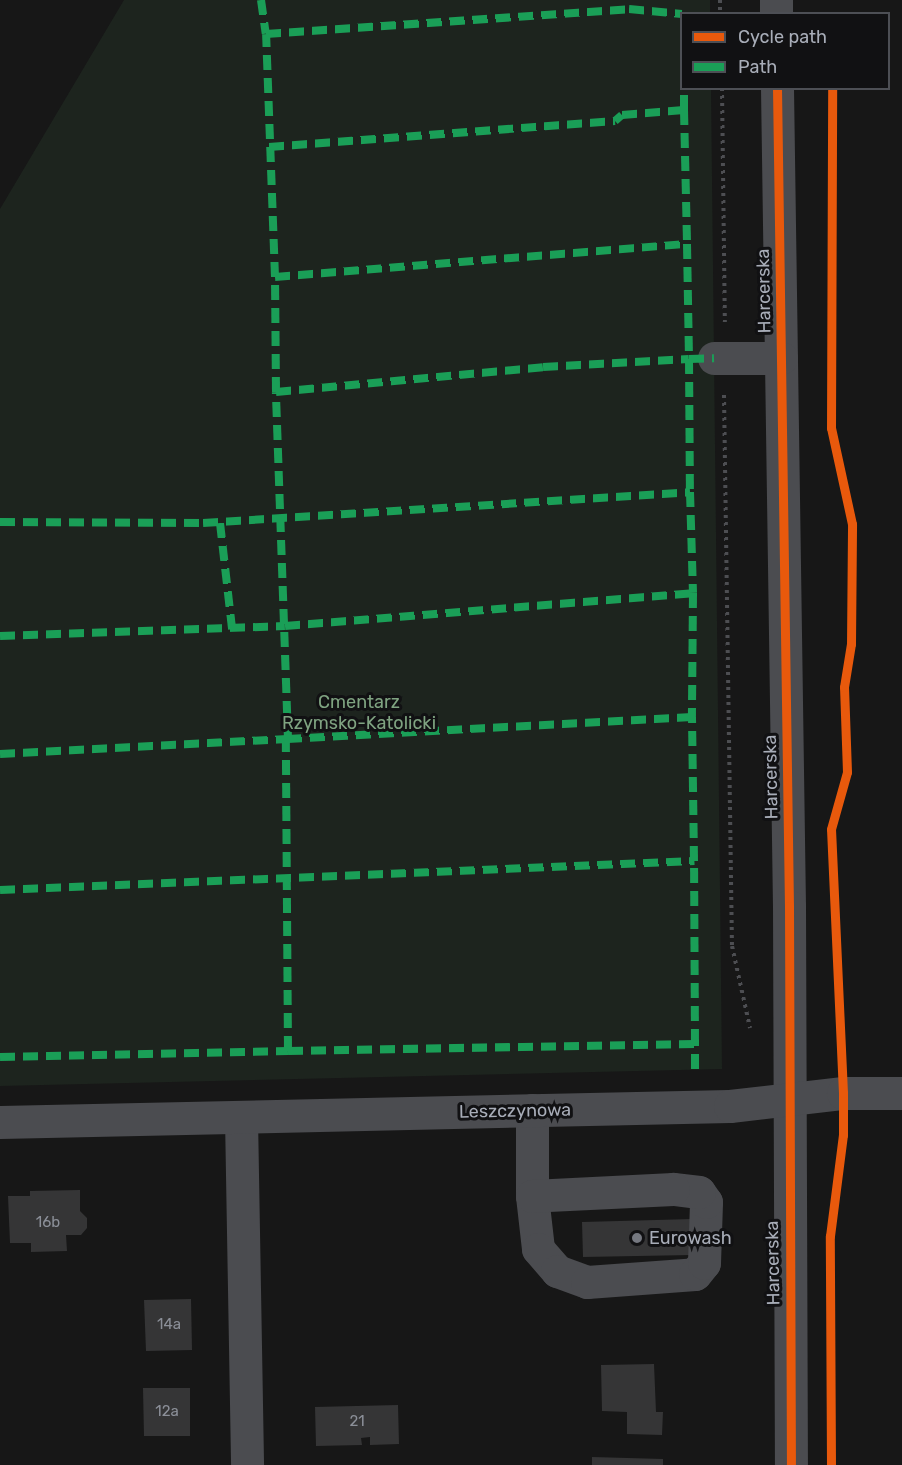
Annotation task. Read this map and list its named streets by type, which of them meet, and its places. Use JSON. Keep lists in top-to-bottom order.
{
  "streets": {
    "street": ["Harcerska", "Leszczynowa"]
  },
  "crossings": [
    ["Harcerska", "Leszczynowa"]
  ],
  "parks": ["Cmentarz Rzymsko-Katolicki"],
  "places": ["Eurowash"],
  "house_numbers": [
    "16b",
    "14a",
    "12a",
    "21"
  ],
  "legend": ["Cycle path", "Path"]
}
